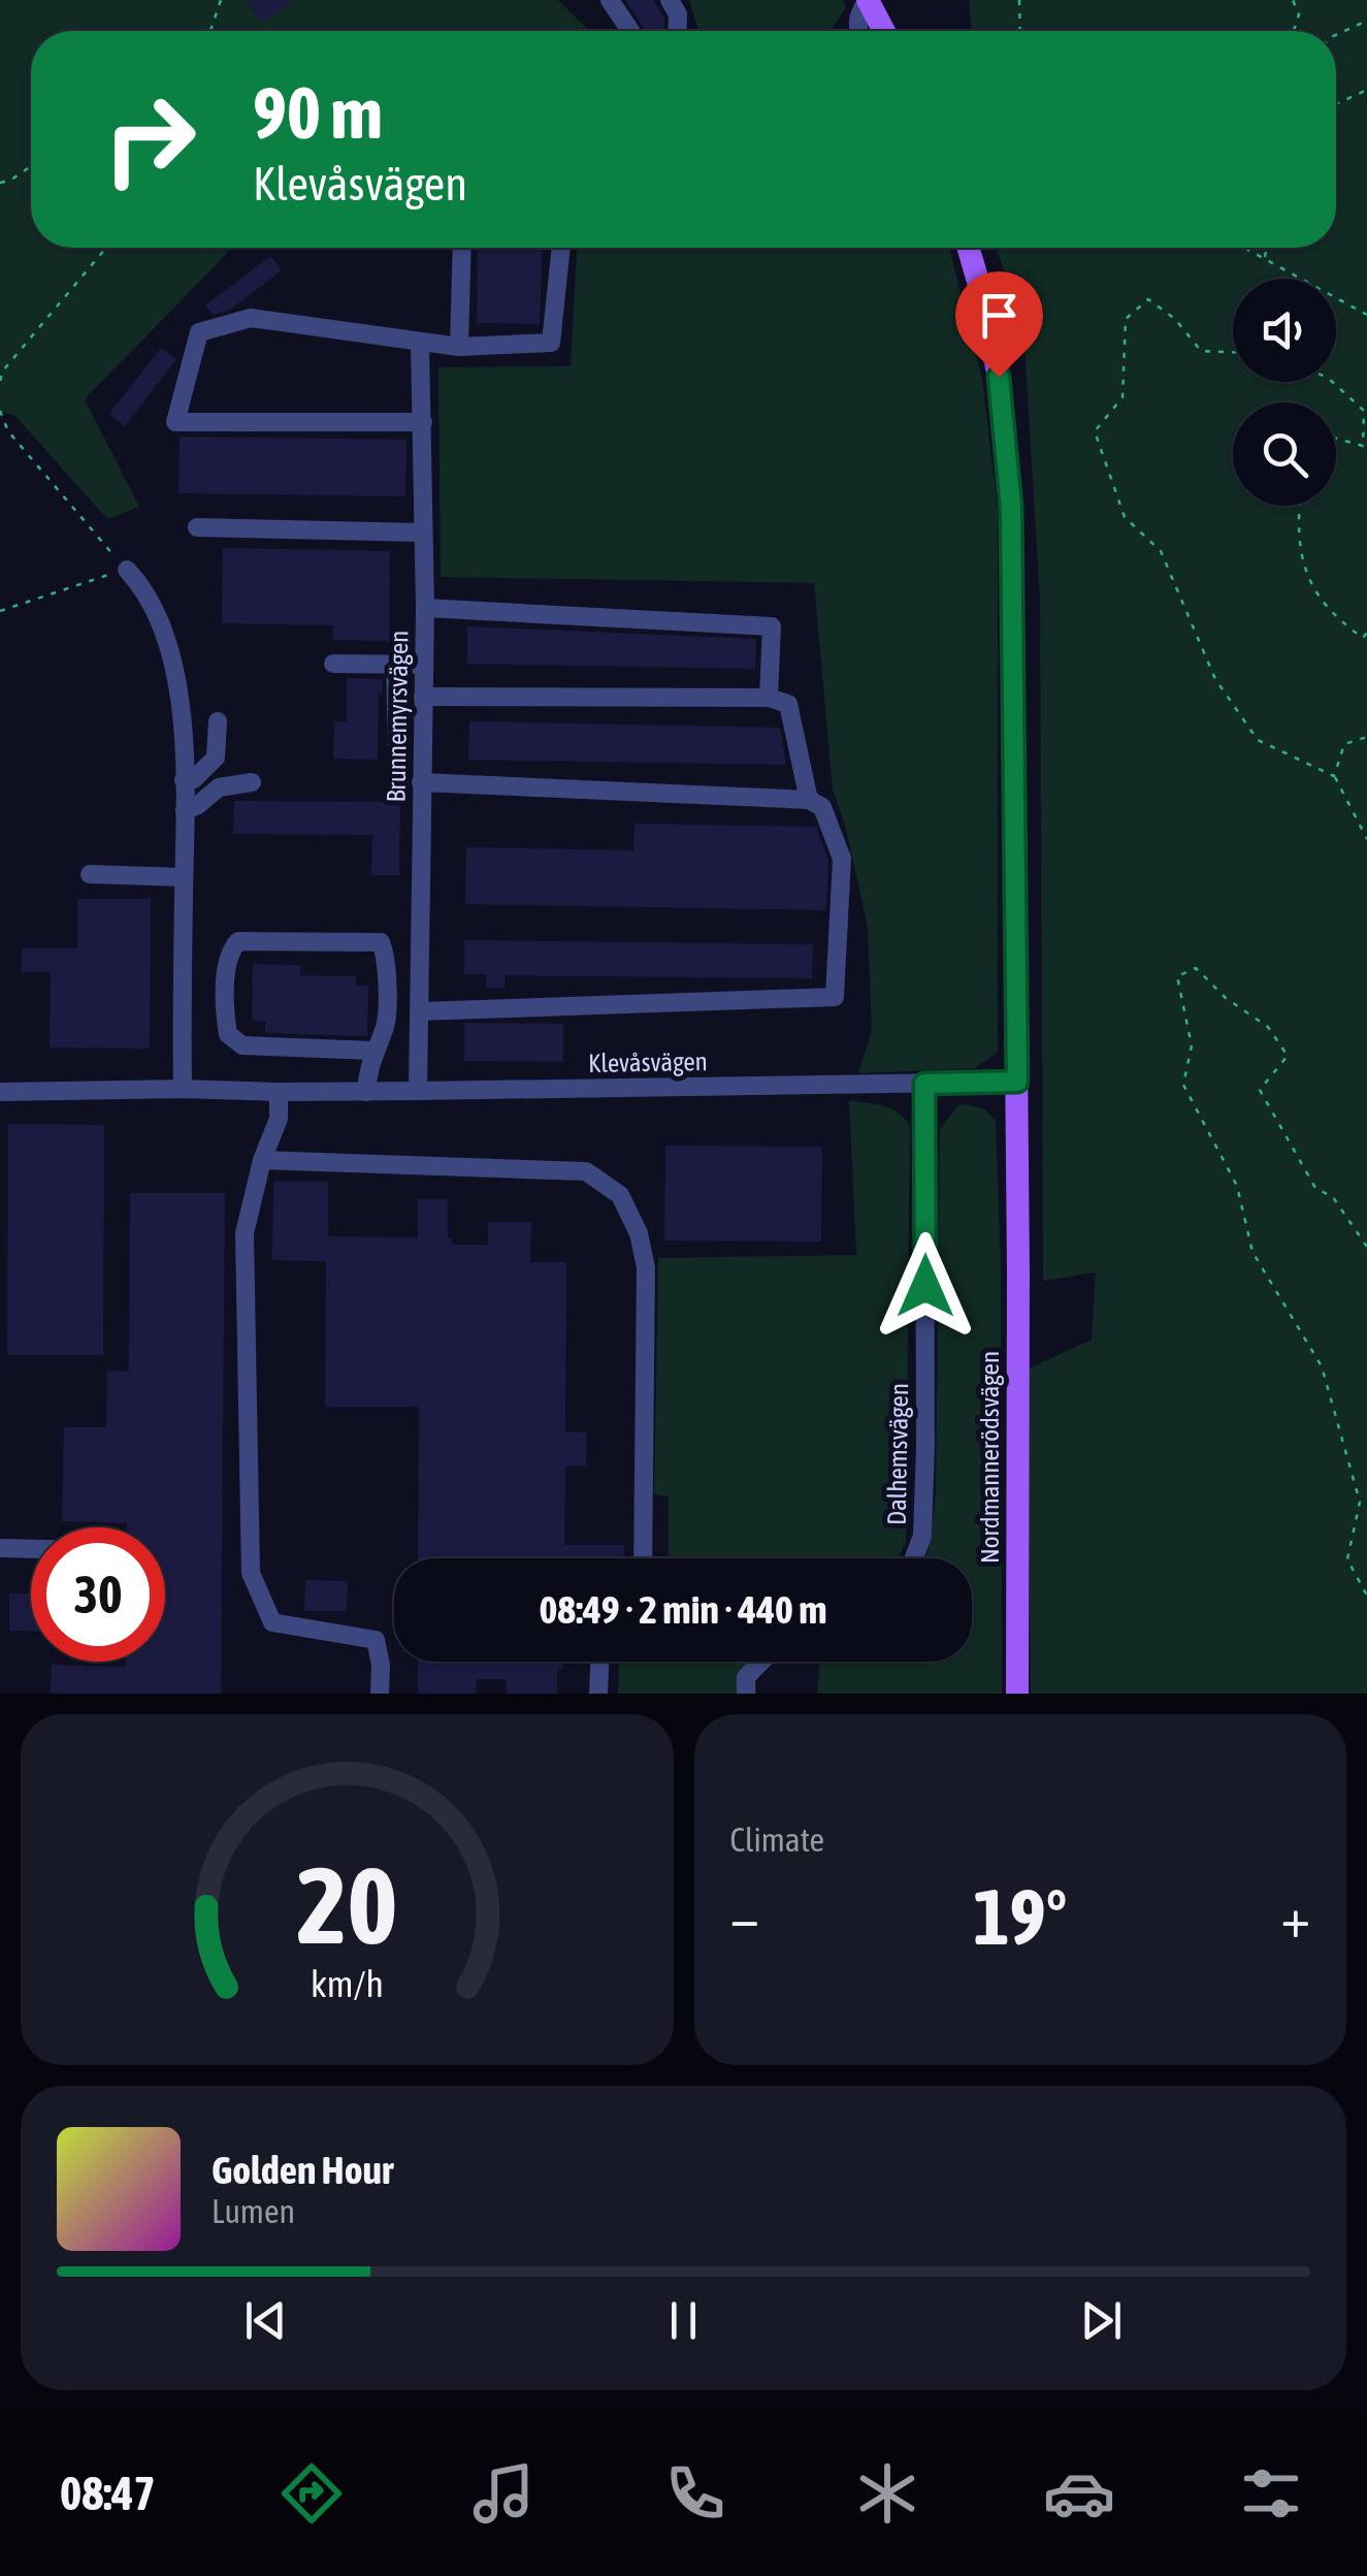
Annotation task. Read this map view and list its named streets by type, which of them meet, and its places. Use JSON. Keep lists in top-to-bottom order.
{
  "streets": {
    "main road": ["Nordmannerödsvägen"],
    "street": ["Brunnemyrsvägen", "Klevåsvägen", "Dalhemsvägen"]
  },
  "crossings": [
    ["Brunnemyrsvägen", "Klevåsvägen"],
    ["Klevåsvägen", "Dalhemsvägen"],
    ["Klevåsvägen", "Nordmannerödsvägen"]
  ],
  "page": {
    "turn": ["90 m", "Klevåsvägen"],
    "limit": "30",
    "trip": "08:49 · 2 min · 440 m",
    "tile": "Climate",
    "heat": ["−", "19°", "+"],
    "song": ["Golden Hour", "Lumen"],
    "tabs": "08:47",
    "gauge": ["20", "km/h"]
  }
}
